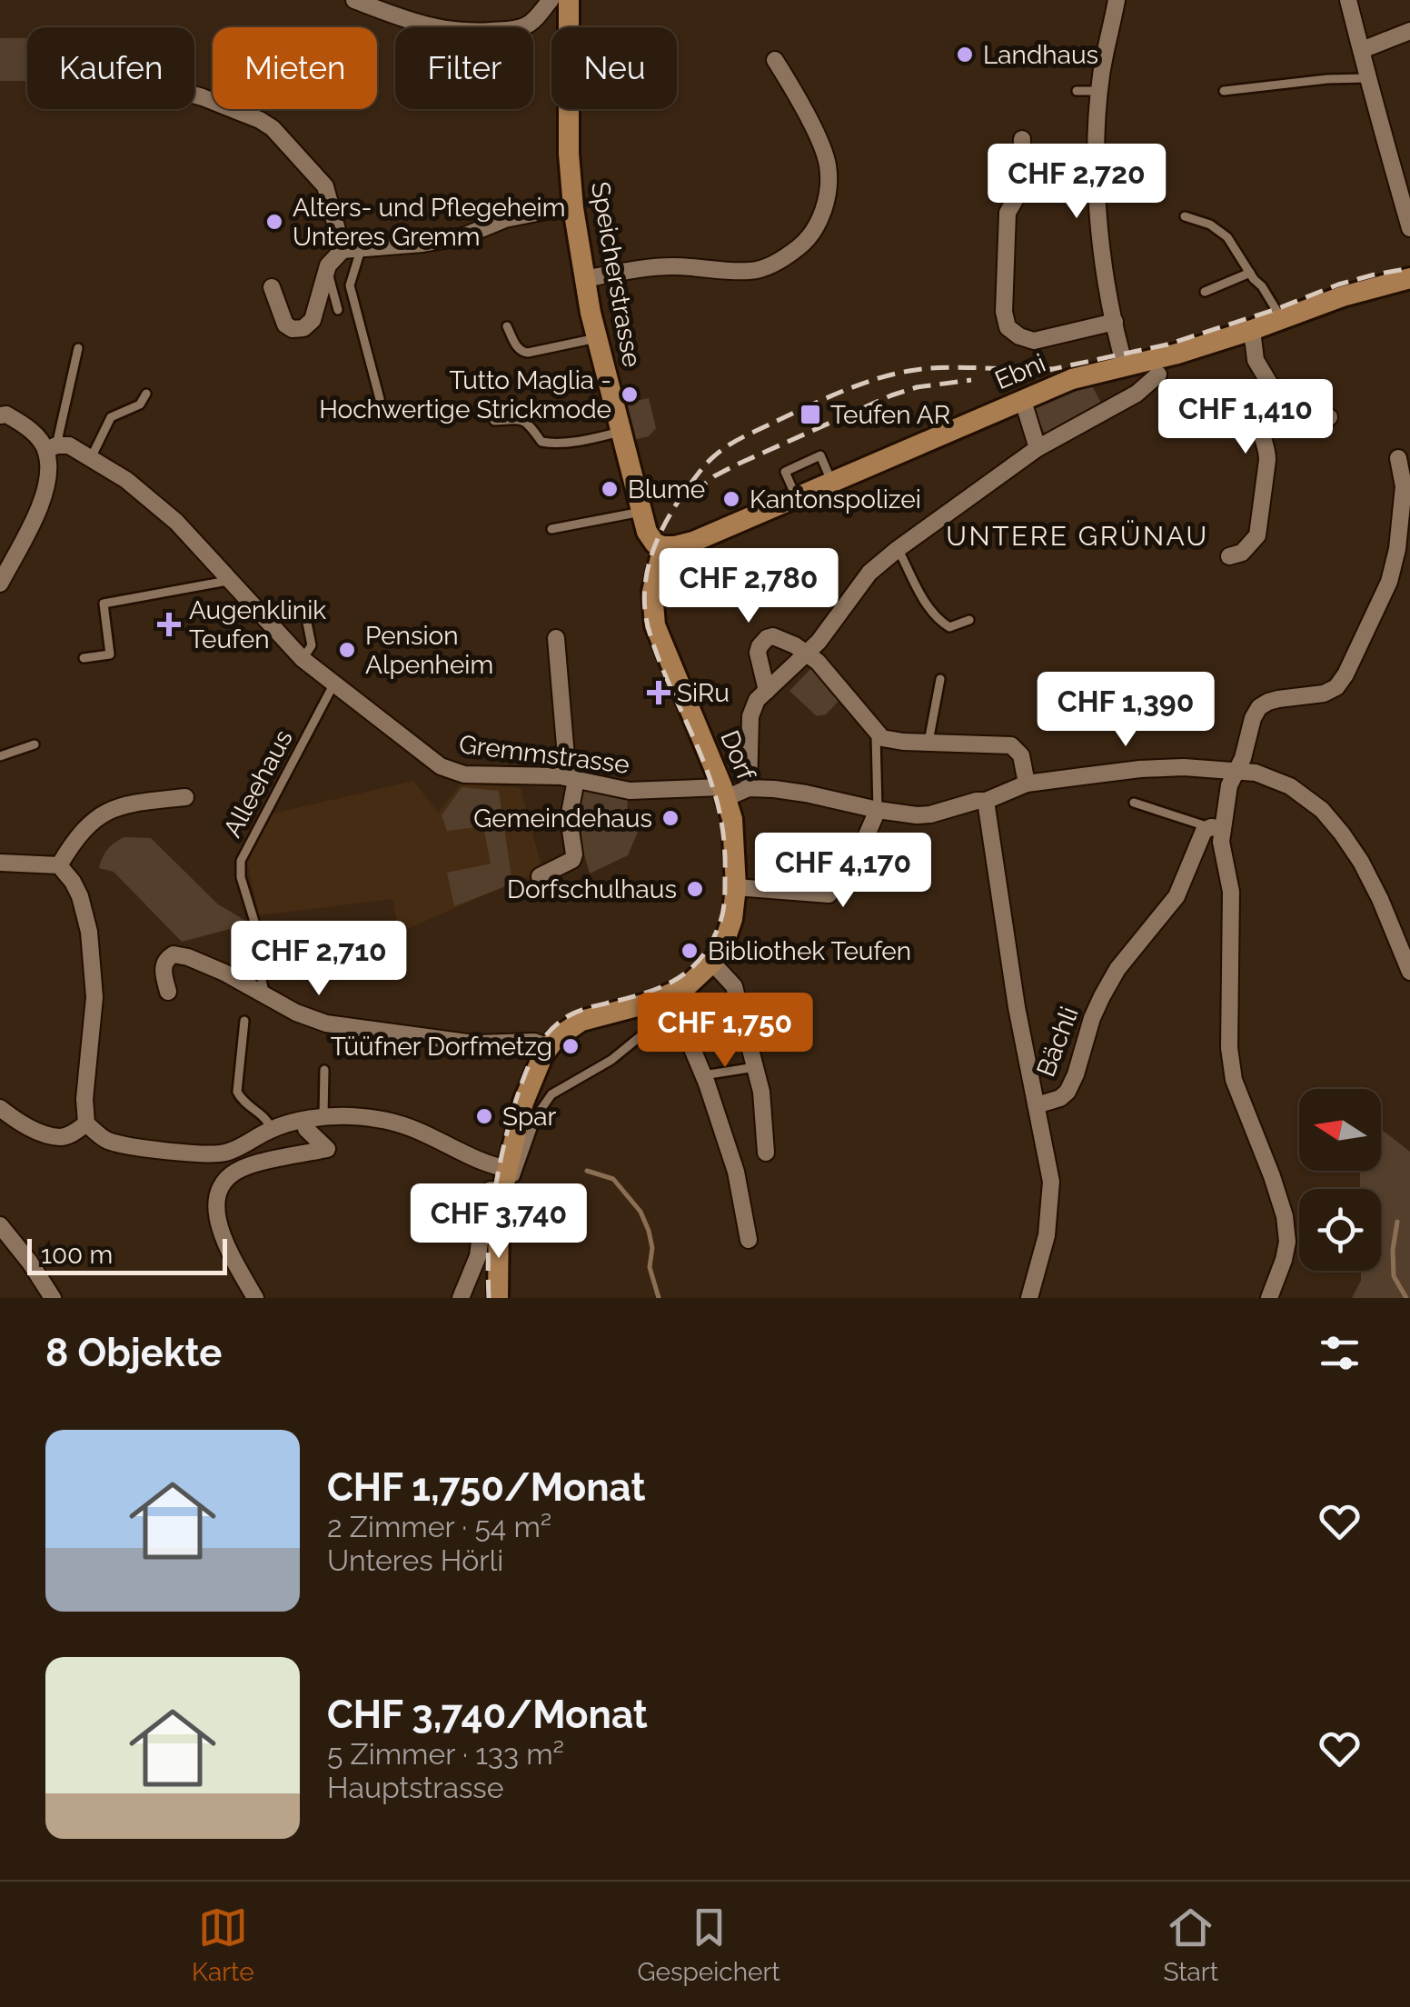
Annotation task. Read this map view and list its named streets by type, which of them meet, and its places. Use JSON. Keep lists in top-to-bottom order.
{
  "streets": {
    "main road": ["Speicherstrasse", "Ebni", "Dorf"],
    "street": ["Gremmstrasse", "Bächli"],
    "lane": ["Alleehaus"]
  },
  "crossings": [
    ["Speicherstrasse", "Ebni"],
    ["Speicherstrasse", "Dorf"],
    ["Ebni", "Dorf"],
    ["Gremmstrasse", "Dorf"],
    ["Gremmstrasse", "Alleehaus"]
  ],
  "districts": ["UNTERE GRÜNAU"],
  "places": {
    "other": [
      "Landhaus",
      "Alters- und Pflegeheim Unteres Gremm",
      "Tutto Maglia - Hochwertige Strickmode",
      "Blume",
      "Kantonspolizei",
      "Pension Alpenheim",
      "Gemeindehaus",
      "Dorfschulhaus",
      "Bibliothek Teufen",
      "Tüüfner Dorfmetzg",
      "Spar"
    ],
    "transit": ["Teufen AR"],
    "health": ["Augenklinik Teufen", "SiRu"]
  },
  "scale_bar": "100 m",
  "north": "left",
  "page": {
    "chip": [
      "Kaufen",
      "Mieten",
      "Filter",
      "Neu"
    ],
    "price": [
      "CHF 2,720",
      "CHF 1,410",
      "CHF 2,780",
      "CHF 1,390",
      "CHF 4,170",
      "CHF 2,710",
      "CHF 1,750",
      "CHF 3,740"
    ],
    "scale": "100 m",
    "heading": "8 Objekte",
    "list": [
      {
        "name": "CHF 1,750/Monat",
        "note": "2 Zimmer · 54 m² · Unteres Hörli"
      },
      {
        "name": "CHF 3,740/Monat",
        "note": "5 Zimmer · 133 m² · Hauptstrasse"
      }
    ],
    "tabs": ["Karte", "Gespeichert", "Start"]
  }
}
